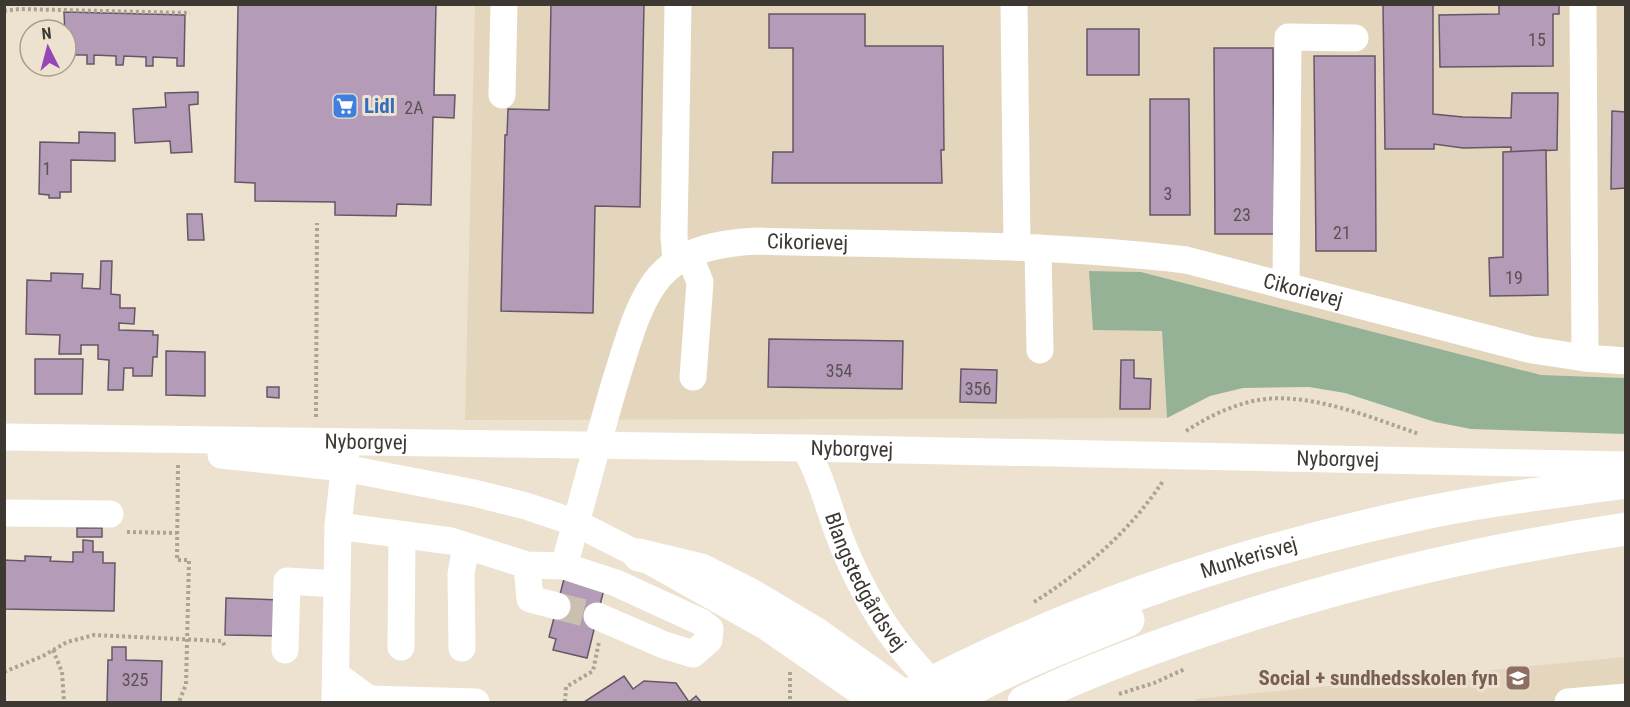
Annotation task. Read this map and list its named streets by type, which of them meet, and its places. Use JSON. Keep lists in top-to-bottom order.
{
  "streets": {
    "main road": ["Munkerisvej"],
    "street": ["Cikorievej", "Nyborgvej", "Blangstedgårdsvej"]
  },
  "crossings": [
    ["Cikorievej", "Nyborgvej"],
    ["Nyborgvej", "Blangstedgårdsvej"],
    ["Munkerisvej", "Blangstedgårdsvej"]
  ],
  "places": {
    "supermarket": ["Lidl"],
    "school or university": ["Social + sundhedsskolen fyn"]
  },
  "house_numbers": [
    "15",
    "2A",
    "1",
    "3",
    "23",
    "21",
    "19",
    "354",
    "356",
    "325"
  ],
  "north": "top"
}
